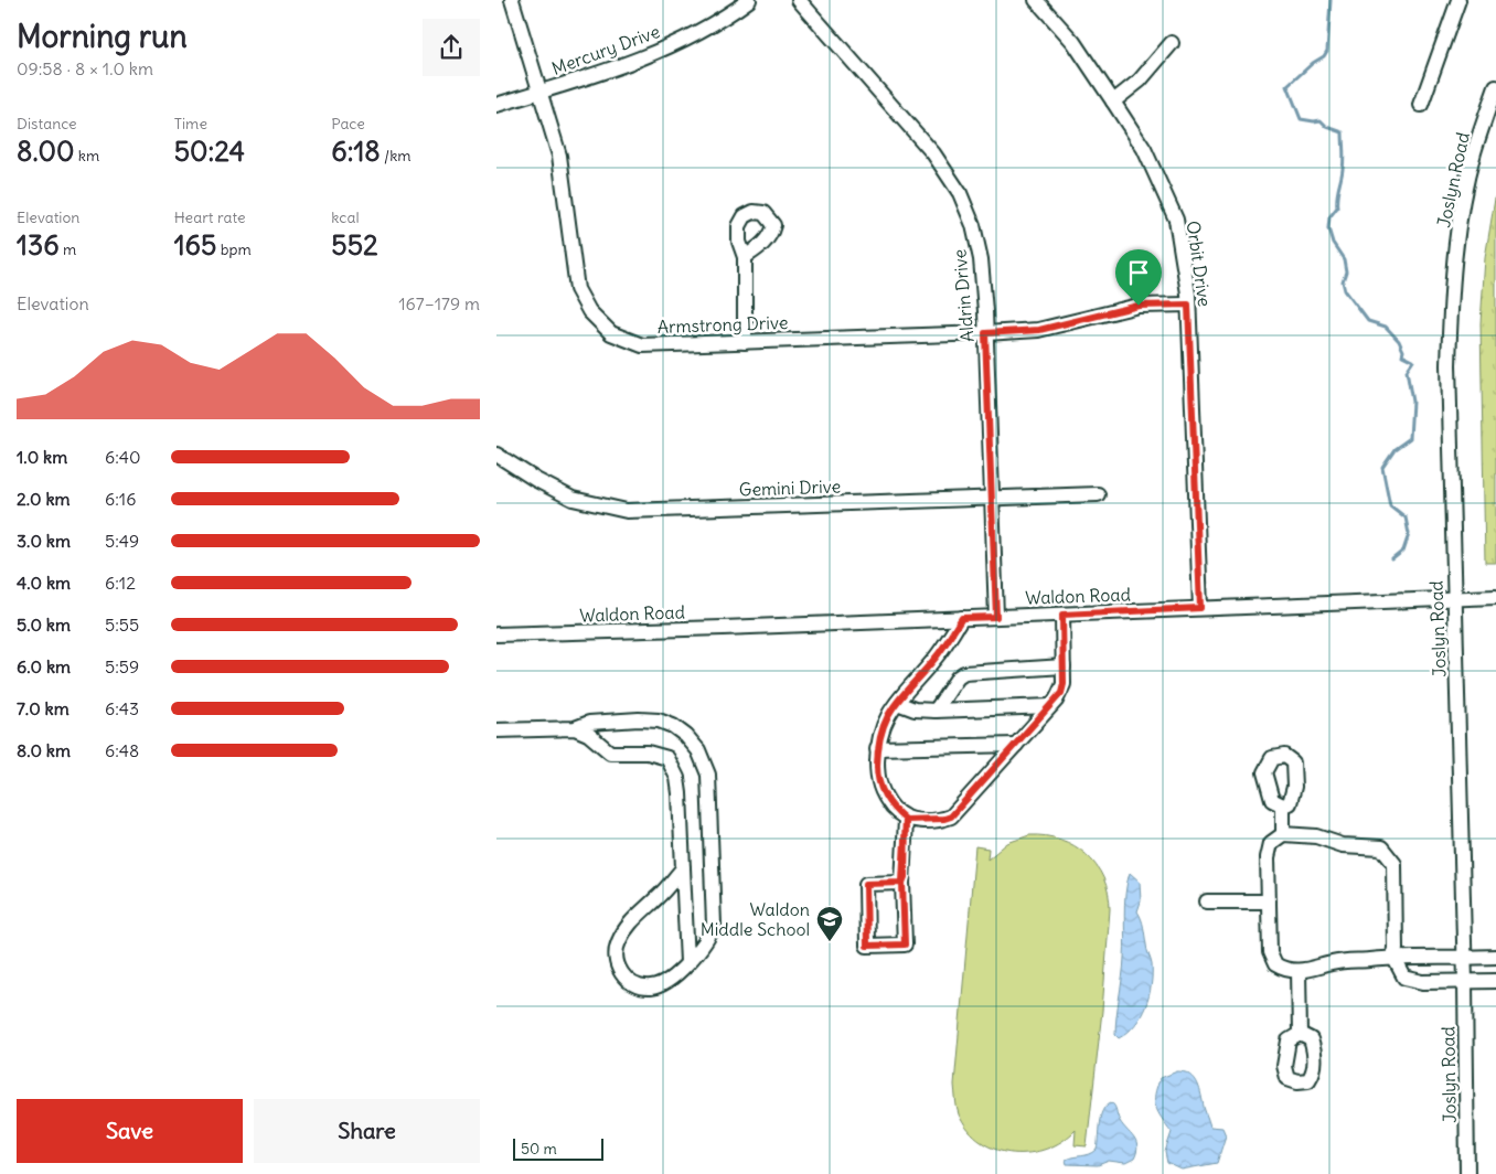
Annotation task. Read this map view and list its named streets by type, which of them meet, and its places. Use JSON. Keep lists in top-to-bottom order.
{
  "streets": {
    "street": [
      "Mercury Drive",
      "Joslyn Road",
      "Orbit Drive",
      "Aldrin Drive",
      "Armstrong Drive",
      "Gemini Drive",
      "Waldon Road"
    ]
  },
  "crossings": [
    ["Mercury Drive", "Armstrong Drive"],
    ["Joslyn Road", "Waldon Road"],
    ["Orbit Drive", "Armstrong Drive"],
    ["Orbit Drive", "Waldon Road"],
    ["Aldrin Drive", "Armstrong Drive"],
    ["Aldrin Drive", "Gemini Drive"],
    ["Aldrin Drive", "Waldon Road"]
  ],
  "places": {
    "school or university": ["Waldon Middle School"]
  },
  "scale_bar": "50 m",
  "page": {
    "heading": ["Morning run", "09:58 · 8 × 1.0 km"],
    "stats": [
      ["Distance", "8.00 km"],
      ["Time", "50:24"],
      ["Pace", "6:18 /km"],
      ["Elevation", "136 m"],
      ["Heart rate", "165 bpm"],
      ["kcal", "552"]
    ],
    "chart": ["Elevation", "167–179 m"],
    "list": [
      {
        "name": "1.0 km",
        "note": "6:40"
      },
      {
        "name": "2.0 km",
        "note": "6:16"
      },
      {
        "name": "3.0 km",
        "note": "5:49"
      },
      {
        "name": "4.0 km",
        "note": "6:12"
      },
      {
        "name": "5.0 km",
        "note": "5:55"
      },
      {
        "name": "6.0 km",
        "note": "5:59"
      },
      {
        "name": "7.0 km",
        "note": "6:43"
      },
      {
        "name": "8.0 km",
        "note": "6:48"
      }
    ],
    "buttons": ["Save", "Share"],
    "scale": "50 m"
  }
}
